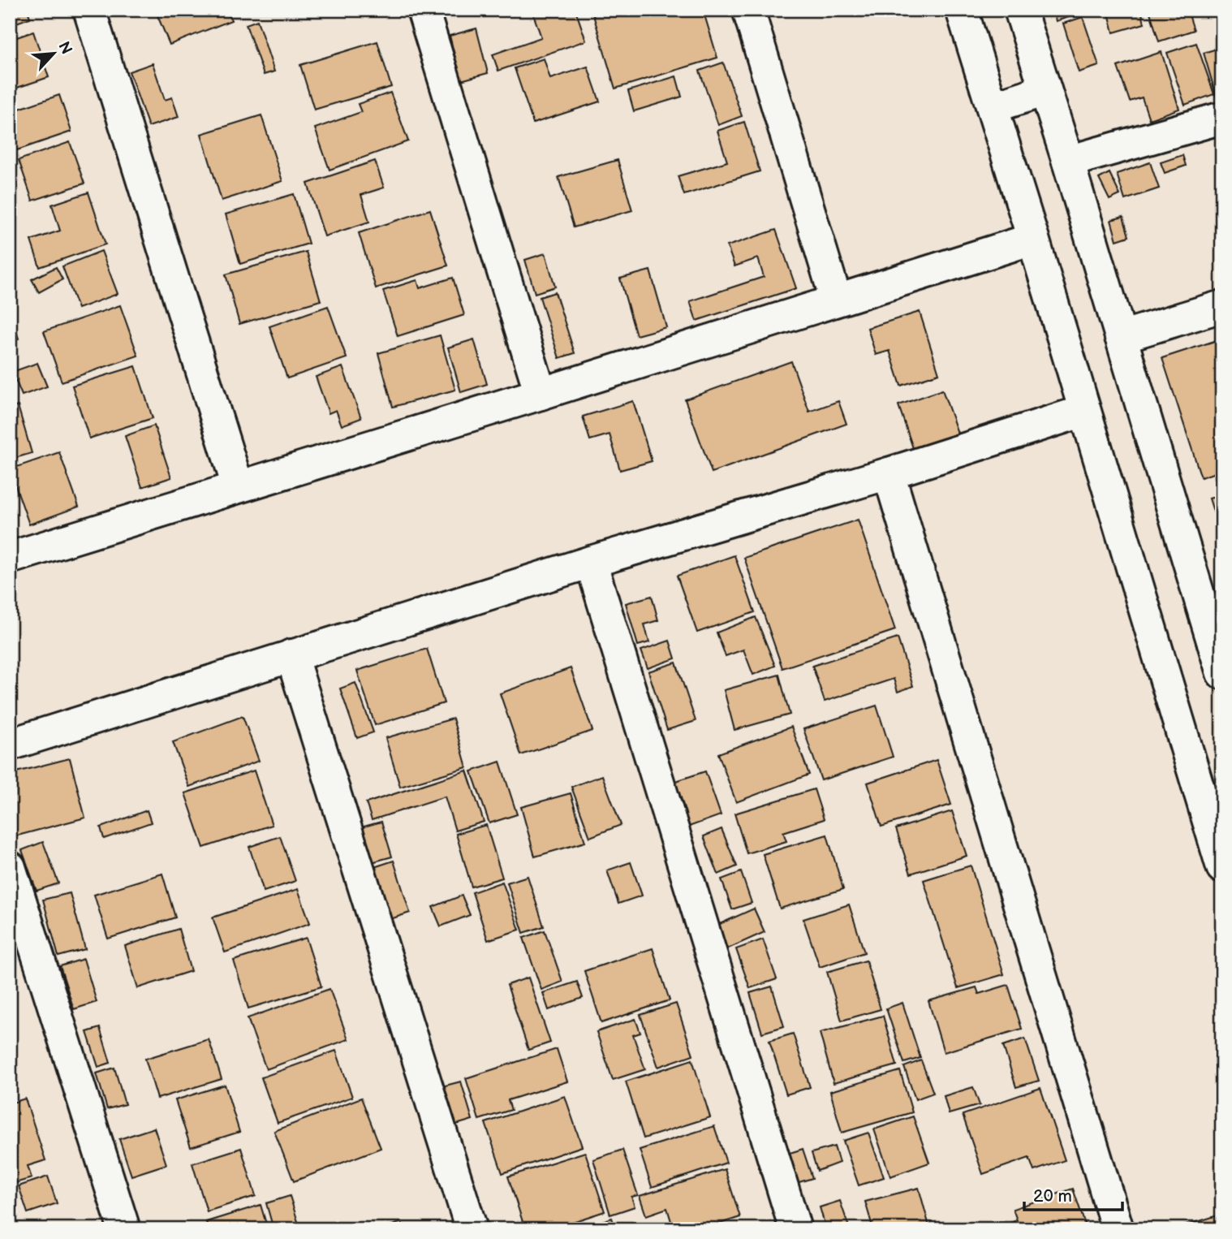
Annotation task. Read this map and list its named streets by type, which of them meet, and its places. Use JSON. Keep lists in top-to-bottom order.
{
  "scale_bar": "20 m",
  "north": "top right"
}
